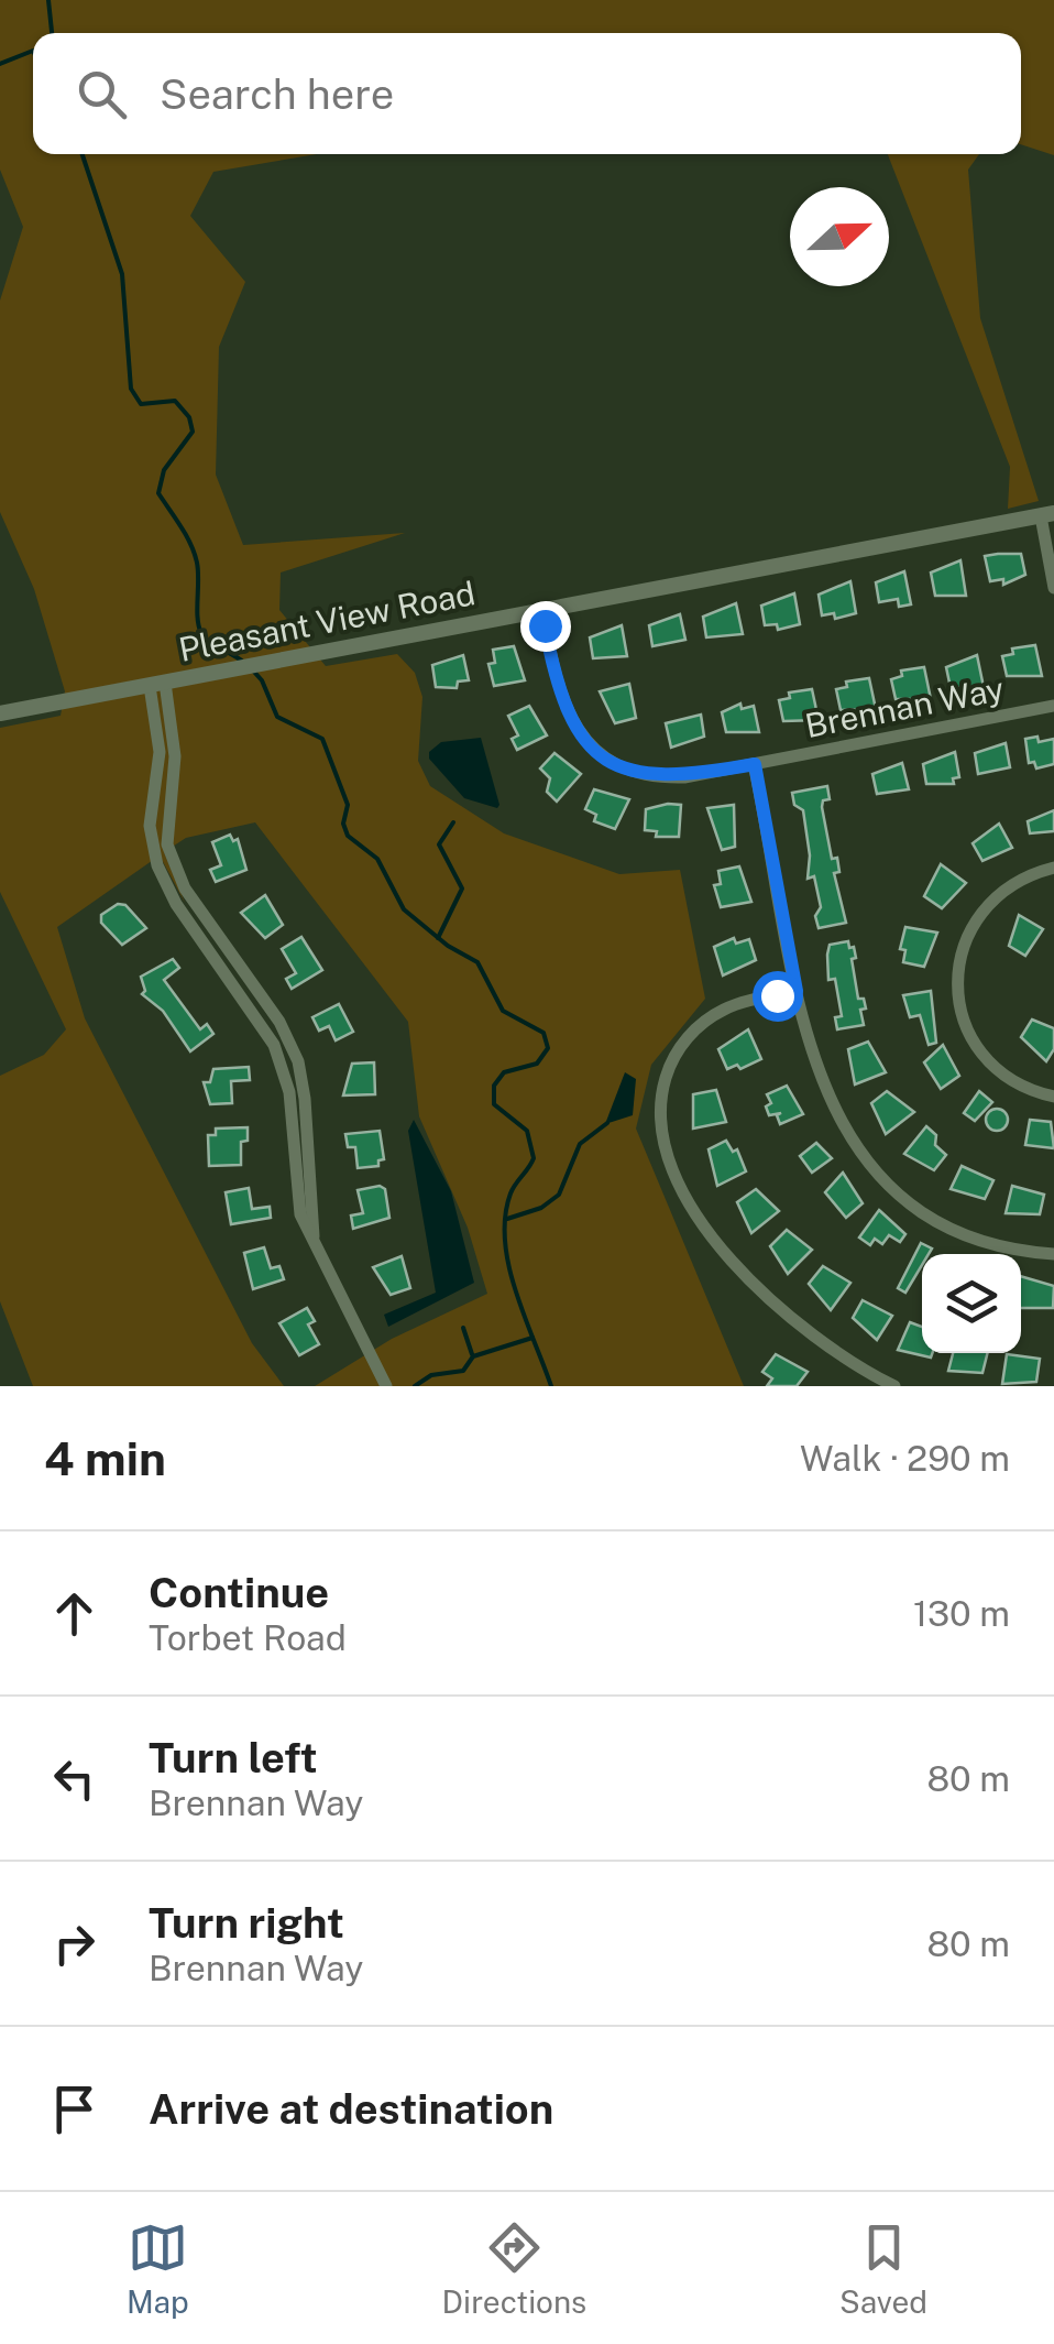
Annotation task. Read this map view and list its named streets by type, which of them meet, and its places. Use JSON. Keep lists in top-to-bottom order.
{
  "streets": {
    "street": ["Pleasant View Road", "Brennan Way"]
  },
  "crossings": [
    ["Pleasant View Road", "Brennan Way"]
  ],
  "north": "right",
  "page": {
    "search": "Search here",
    "heading": ["4 min", "Walk · 290 m"],
    "list": [
      ["Continue", "Torbet Road", "130 m"],
      ["Turn left", "Brennan Way", "80 m"],
      ["Turn right", "Brennan Way", "80 m"],
      "Arrive at destination"
    ],
    "nav": ["Map", "Directions", "Saved"]
  }
}
